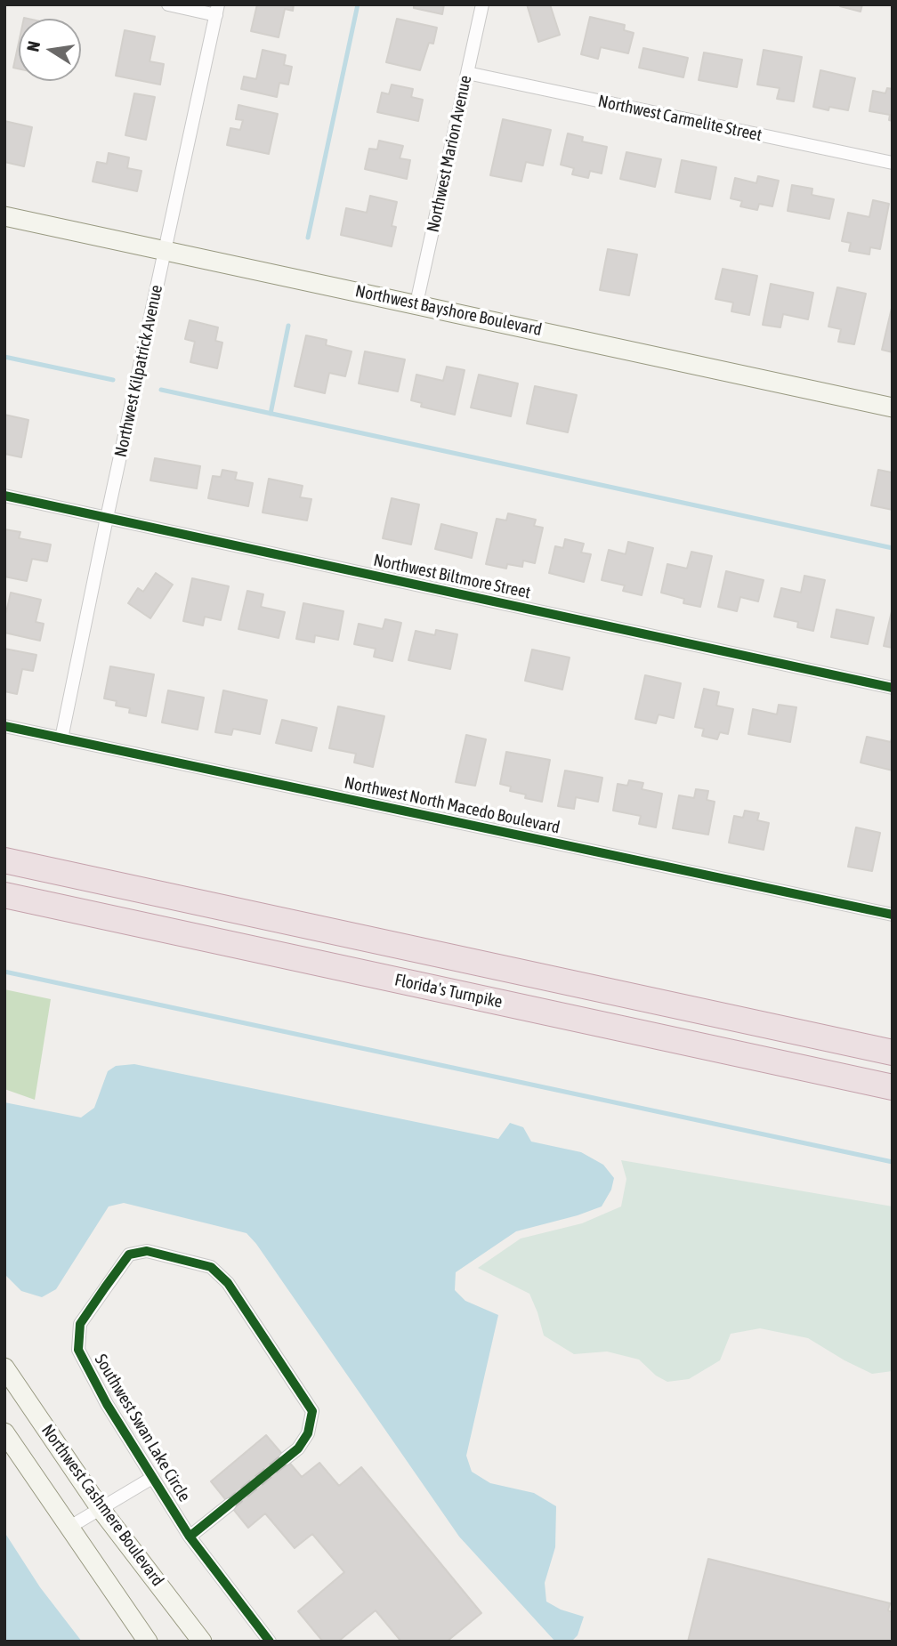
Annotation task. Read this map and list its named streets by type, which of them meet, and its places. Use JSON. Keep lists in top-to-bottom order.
{
  "streets": {
    "highway": ["Florida's Turnpike"],
    "main road": ["Northwest Bayshore Boulevard", "Northwest Cashmere Boulevard"],
    "street": [
      "Northwest Carmelite Street",
      "Northwest Marion Avenue",
      "Northwest Kilpatrick Avenue",
      "Northwest Biltmore Street",
      "Northwest North Macedo Boulevard",
      "Southwest Swan Lake Circle"
    ]
  },
  "crossings": [
    ["Northwest Carmelite Street", "Northwest Marion Avenue"],
    ["Northwest Marion Avenue", "Northwest Bayshore Boulevard"],
    ["Northwest Bayshore Boulevard", "Northwest Kilpatrick Avenue"],
    ["Northwest Kilpatrick Avenue", "Northwest Biltmore Street"],
    ["Northwest Kilpatrick Avenue", "Northwest North Macedo Boulevard"],
    ["Southwest Swan Lake Circle", "Northwest Cashmere Boulevard"]
  ],
  "north": "left"
}
